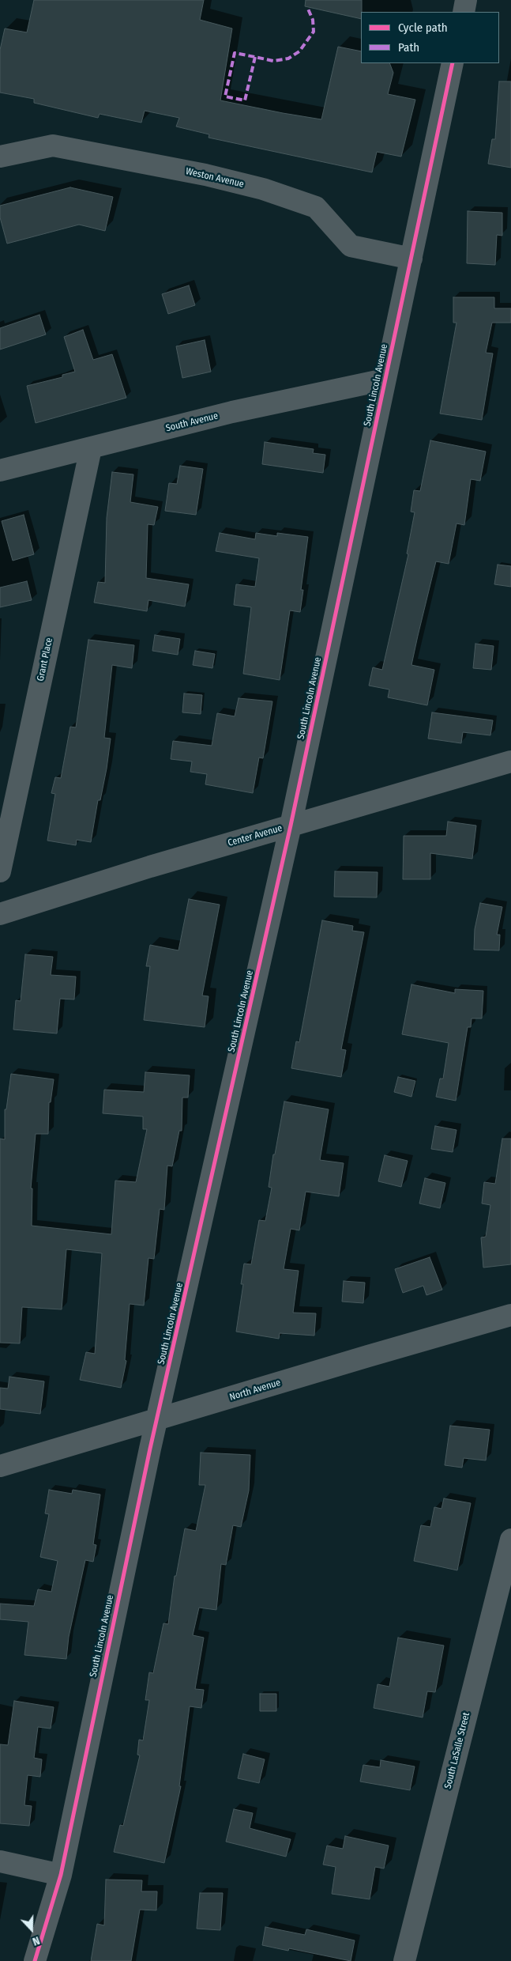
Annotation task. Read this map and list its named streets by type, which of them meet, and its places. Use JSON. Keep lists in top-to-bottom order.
{
  "streets": {
    "street": [
      "Weston Avenue",
      "South Lincoln Avenue",
      "South Avenue",
      "Grant Place",
      "Center Avenue",
      "North Avenue",
      "South LaSalle Street"
    ]
  },
  "crossings": [
    ["Weston Avenue", "South Lincoln Avenue"],
    ["South Lincoln Avenue", "South Avenue"],
    ["South Lincoln Avenue", "Center Avenue"],
    ["South Lincoln Avenue", "North Avenue"],
    ["South Avenue", "Grant Place"]
  ],
  "legend": ["Cycle path", "Path"],
  "north": "bottom"
}
